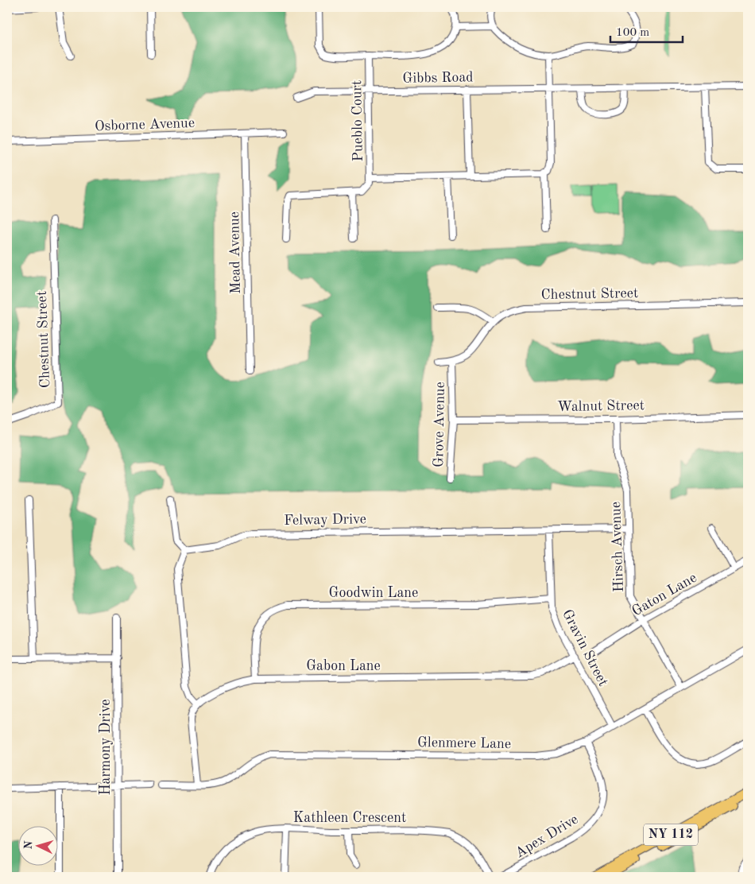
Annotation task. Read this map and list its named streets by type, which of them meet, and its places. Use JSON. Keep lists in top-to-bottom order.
{
  "streets": {
    "main road": ["NY 112"],
    "street": [
      "Gibbs Road",
      "Pueblo Court",
      "Osborne Avenue",
      "Mead Avenue",
      "Chestnut Street",
      "Walnut Street",
      "Grove Avenue",
      "Felway Drive",
      "Hirsch Avenue",
      "Goodwin Lane",
      "Gaton Lane",
      "Gravin Street",
      "Gabon Lane",
      "Glenmere Lane",
      "Harmony Drive",
      "Kathleen Crescent",
      "Apex Drive"
    ]
  },
  "crossings": [
    ["Gibbs Road", "Pueblo Court"],
    ["Osborne Avenue", "Mead Avenue"],
    ["Chestnut Street", "Grove Avenue"],
    ["Walnut Street", "Grove Avenue"],
    ["Walnut Street", "Hirsch Avenue"],
    ["Felway Drive", "Hirsch Avenue"],
    ["Felway Drive", "Gravin Street"],
    ["Hirsch Avenue", "Gaton Lane"],
    ["Hirsch Avenue", "Glenmere Lane"],
    ["Goodwin Lane", "Gravin Street"],
    ["Goodwin Lane", "Gabon Lane"],
    ["Gravin Street", "Gabon Lane"],
    ["Gravin Street", "Glenmere Lane"],
    ["Glenmere Lane", "Apex Drive"]
  ],
  "scale_bar": "100 m",
  "north": "left"
}
